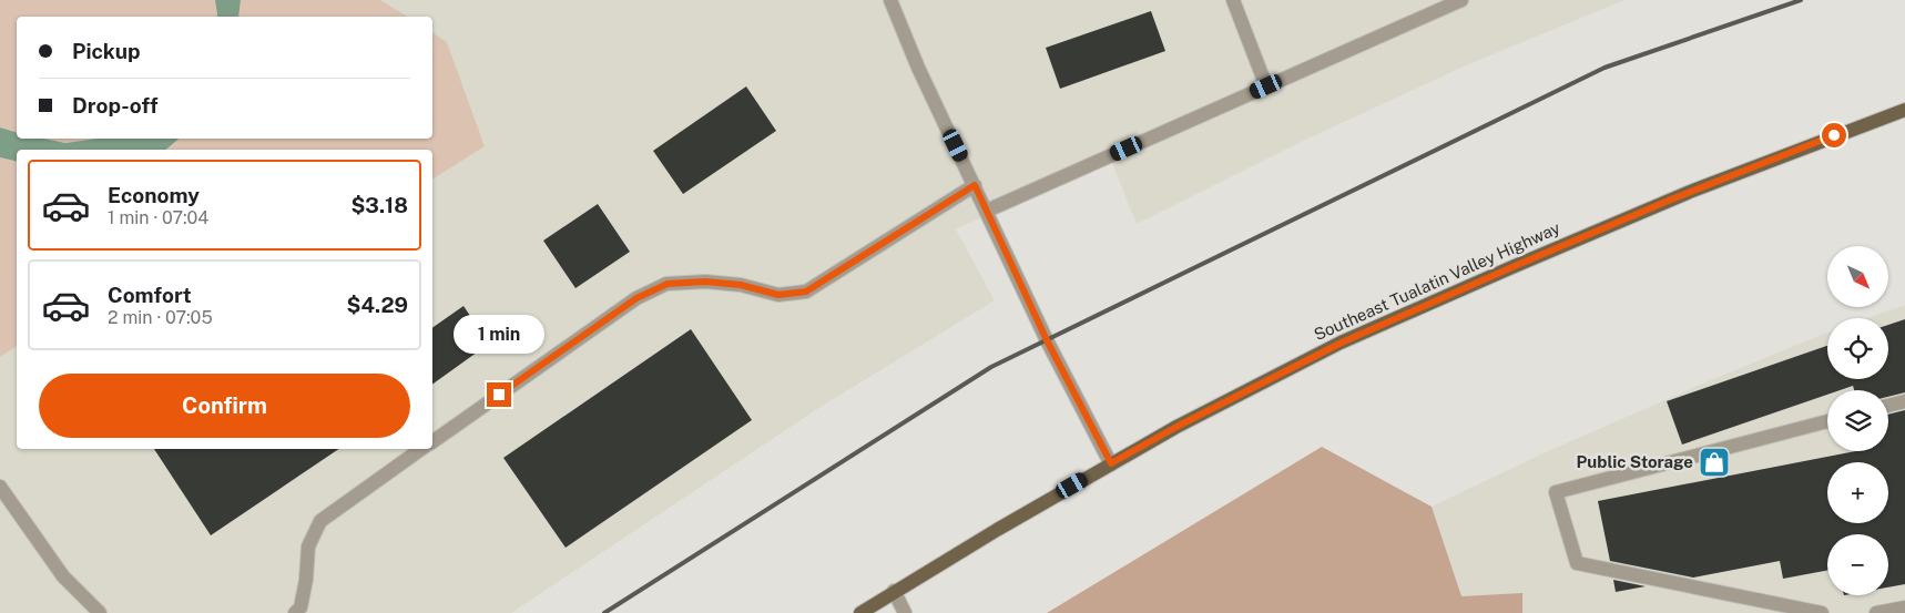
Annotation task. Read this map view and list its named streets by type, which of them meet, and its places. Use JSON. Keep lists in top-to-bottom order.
{
  "streets": {
    "main road": ["Southeast Tualatin Valley Highway"]
  },
  "places": {
    "shop": ["Public Storage"]
  },
  "north": "bottom right",
  "page": {
    "banner": ["Pickup", "Drop-off"],
    "list": [
      {
        "name": "Economy",
        "note": "1 min · 07:04",
        "value": "$3.18"
      },
      {
        "name": "Comfort",
        "note": "2 min · 07:05",
        "value": "$4.29"
      }
    ],
    "map_buttons": ["+", "−"],
    "bubble": "1 min",
    "buttons": "Confirm"
  }
}
